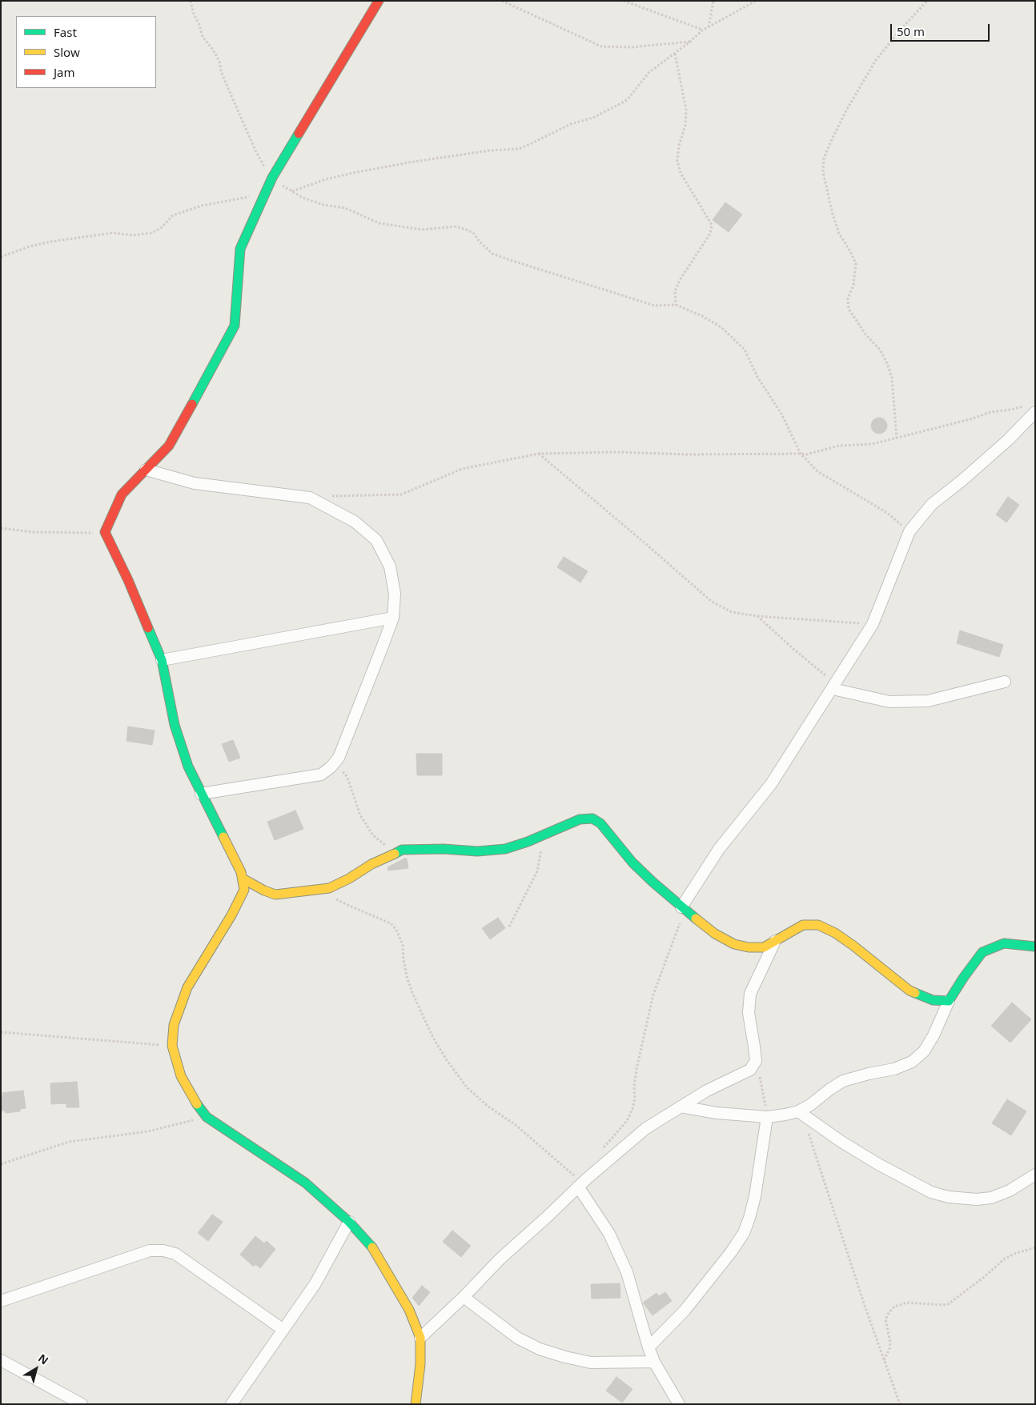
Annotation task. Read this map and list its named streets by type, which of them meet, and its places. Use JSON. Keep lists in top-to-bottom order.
{
  "legend": ["Fast", "Slow", "Jam"],
  "scale_bar": "50 m",
  "north": "top right"
}
